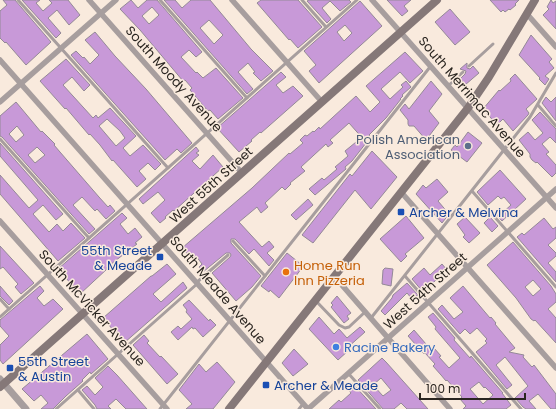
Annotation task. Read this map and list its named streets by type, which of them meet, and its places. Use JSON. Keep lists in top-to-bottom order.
{
  "streets": {
    "main road": ["West 55th Street"],
    "street": [
      "South Moody Avenue",
      "South Merrimac Avenue",
      "South Meade Avenue",
      "West 54th Street",
      "South McVicker Avenue"
    ]
  },
  "crossings": [
    ["South Moody Avenue", "West 55th Street"],
    ["South Merrimac Avenue", "West 55th Street"],
    ["South Merrimac Avenue", "West 54th Street"],
    ["West 55th Street", "South Meade Avenue"],
    ["West 55th Street", "South McVicker Avenue"],
    ["South Meade Avenue", "West 54th Street"]
  ],
  "places": {
    "other": ["Polish American Association", "Home Run Inn Pizzeria", "Racine Bakery"],
    "transit": [
      "Archer & Melvina",
      "55th Street & Meade",
      "55th Street & Austin",
      "Archer & Meade"
    ]
  },
  "scale_bar": "100 m"
}
